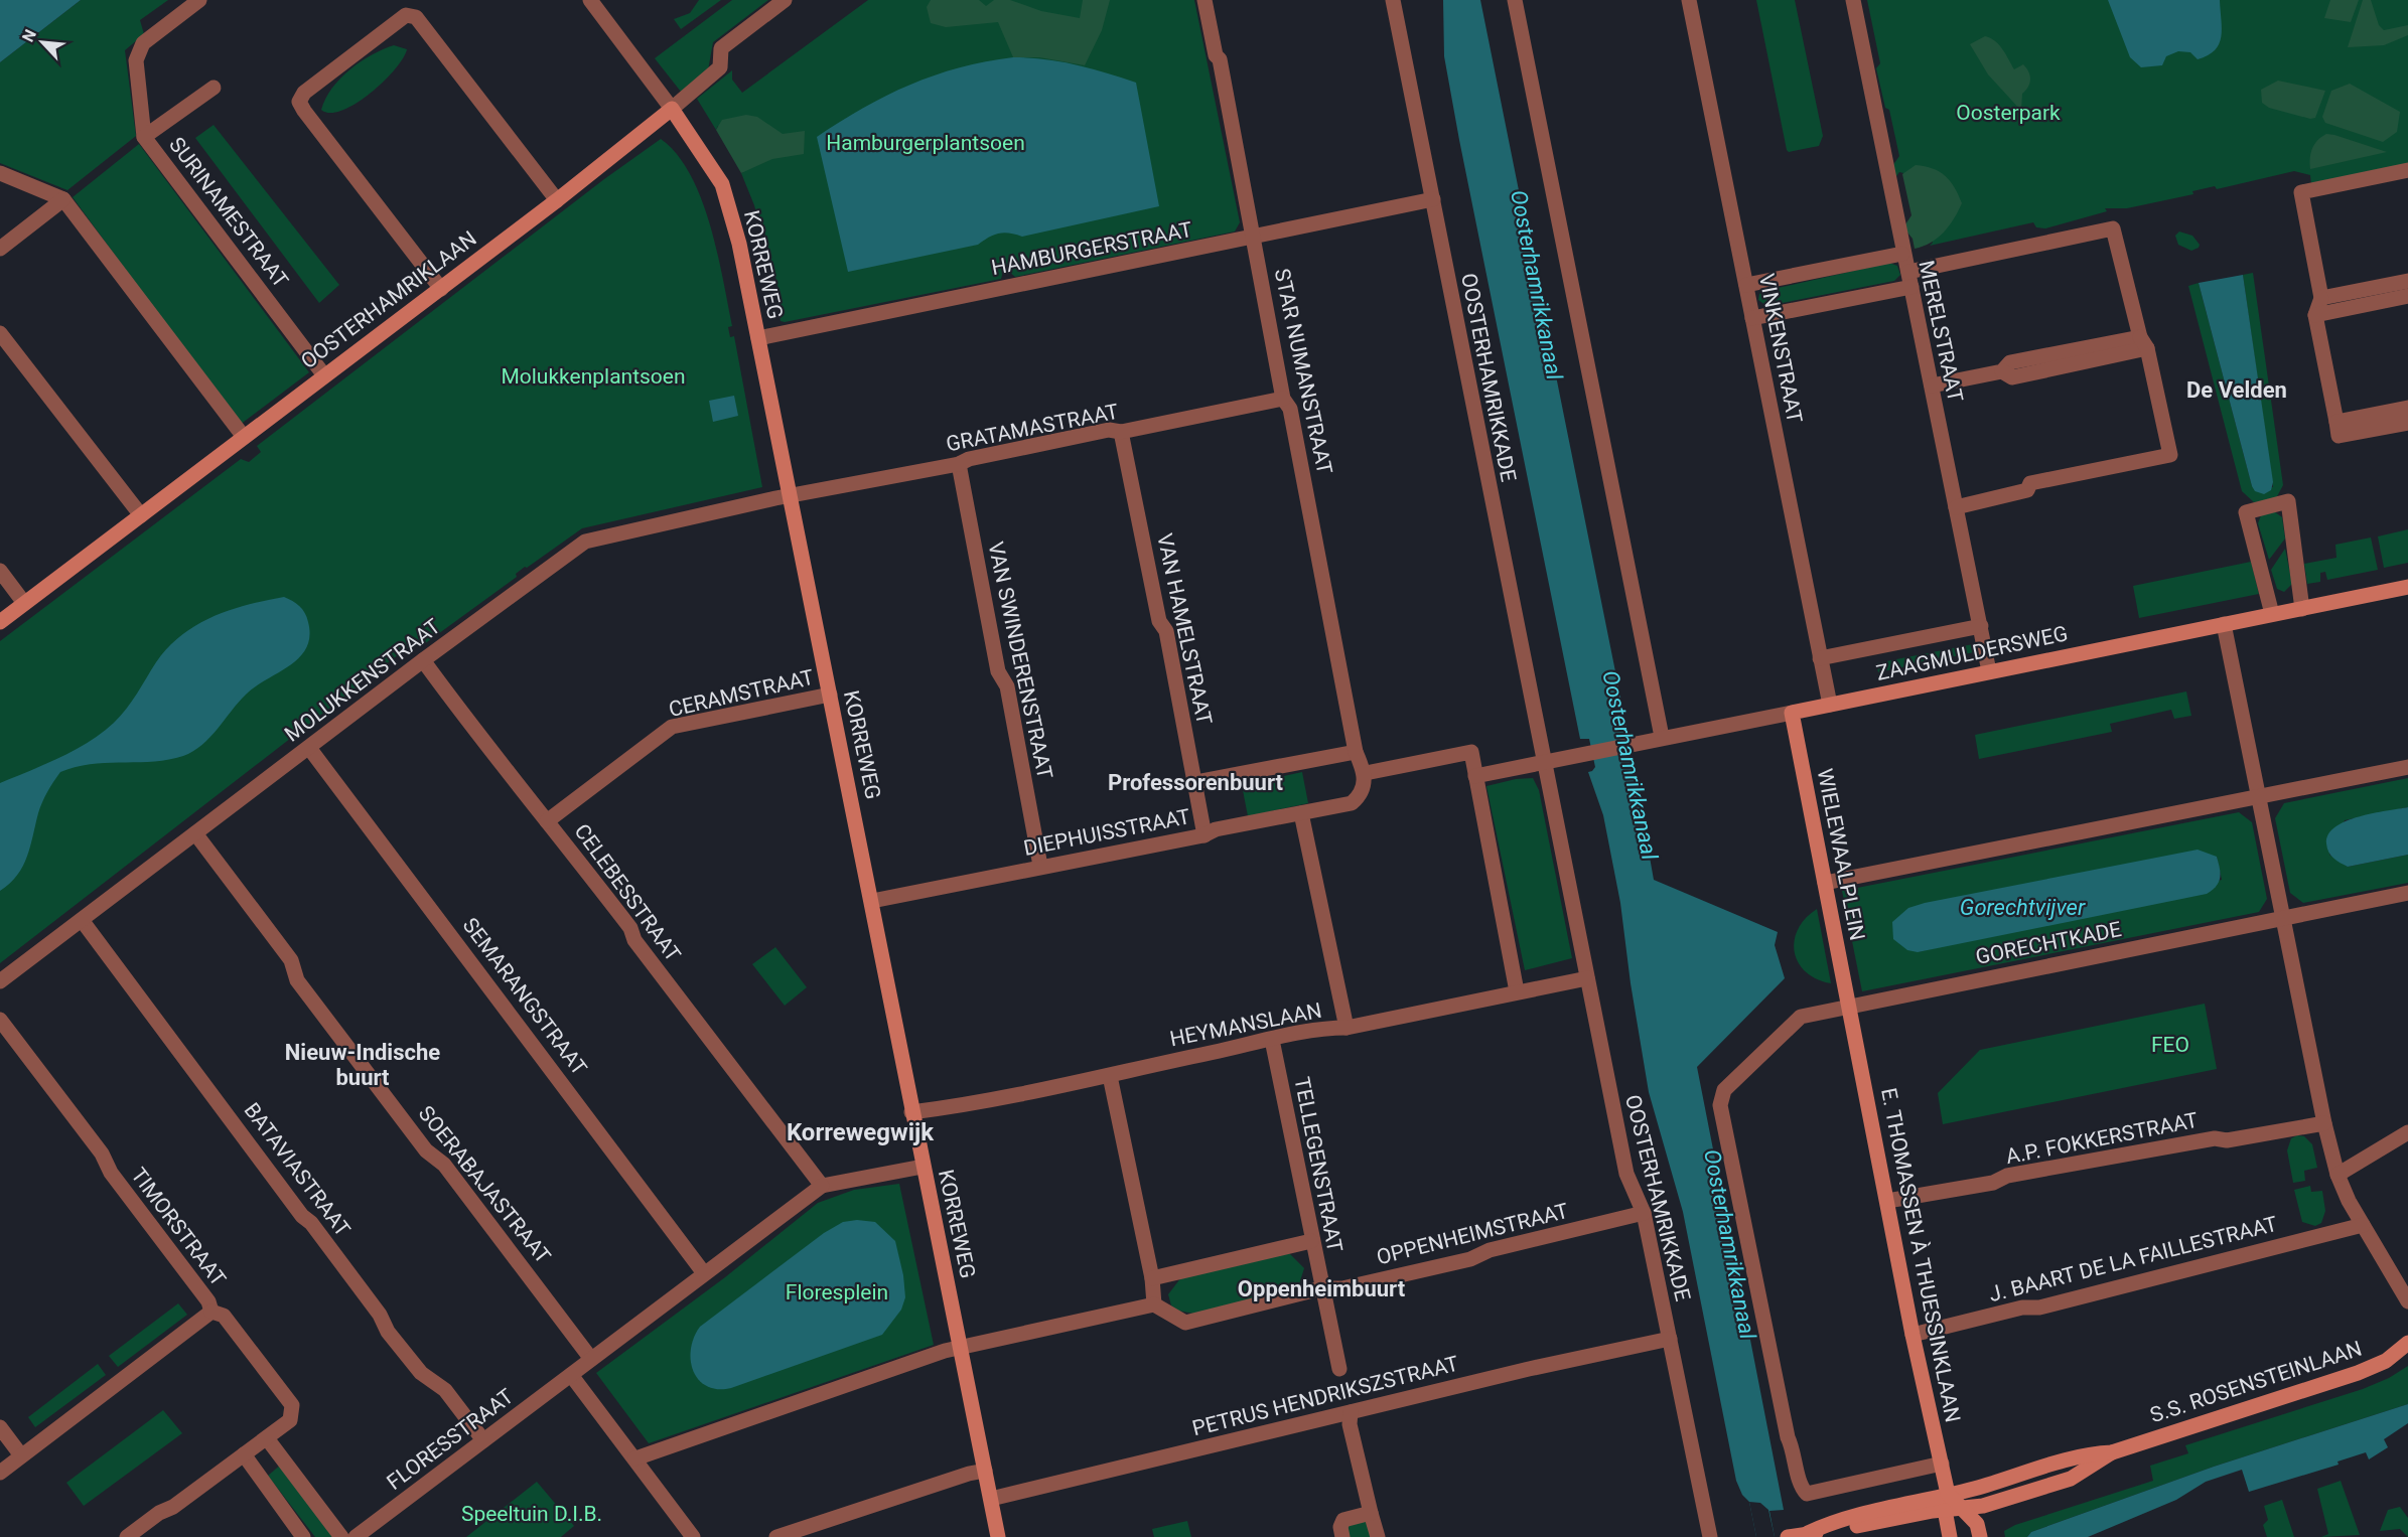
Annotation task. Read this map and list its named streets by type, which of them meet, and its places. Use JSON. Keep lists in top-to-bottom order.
{
  "streets": {
    "street": [
      "SURINAMESTRAAT",
      "HAMBURGERSTRAAT",
      "KORREWEG",
      "OOSTERHAMRIKLAAN",
      "MERELSTRAAT",
      "VINKENSTRAAT",
      "STAR NUMANSTRAAT",
      "OOSTERHAMRIKKADE",
      "GRATAMASTRAAT",
      "VAN HAMELSTRAAT",
      "ZAAGMULDERSWEG",
      "VAN SWINDERENSTRAAT",
      "MOLUKKENSTRAAT",
      "CERAMSTRAAT",
      "DIEPHUISSTRAAT",
      "WIELEWAALPLEIN",
      "CELEBESSTRAAT",
      "GORECHTKADE",
      "SEMARANGSTRAAT",
      "HEYMANSLAAN",
      "A.P. FOKKERSTRAAT",
      "TELLEGENSTRAAT",
      "BATAVIASTRAAT",
      "SOERABAJASTRAAT",
      "TIMORSTRAAT",
      "OPPENHEIMSTRAAT",
      "E. THOMASSEN À THUESSINKLAAN",
      "J. BAART DE LA FAILLESTRAAT",
      "S.S. ROSENSTEINLAAN",
      "PETRUS HENDRIKSZSTRAAT",
      "FLORESSTRAAT"
    ]
  },
  "crossings": [
    ["SURINAMESTRAAT", "OOSTERHAMRIKLAAN"],
    ["HAMBURGERSTRAAT", "KORREWEG"],
    ["HAMBURGERSTRAAT", "STAR NUMANSTRAAT"],
    ["HAMBURGERSTRAAT", "OOSTERHAMRIKKADE"],
    ["KORREWEG", "OOSTERHAMRIKLAAN"],
    ["KORREWEG", "GRATAMASTRAAT"],
    ["KORREWEG", "MOLUKKENSTRAAT"],
    ["KORREWEG", "CERAMSTRAAT"],
    ["KORREWEG", "DIEPHUISSTRAAT"],
    ["KORREWEG", "HEYMANSLAAN"],
    ["KORREWEG", "PETRUS HENDRIKSZSTRAAT"],
    ["MERELSTRAAT", "ZAAGMULDERSWEG"],
    ["VINKENSTRAAT", "ZAAGMULDERSWEG"],
    ["STAR NUMANSTRAAT", "GRATAMASTRAAT"],
    ["STAR NUMANSTRAAT", "DIEPHUISSTRAAT"],
    ["OOSTERHAMRIKKADE", "ZAAGMULDERSWEG"],
    ["OOSTERHAMRIKKADE", "HEYMANSLAAN"],
    ["OOSTERHAMRIKKADE", "OPPENHEIMSTRAAT"],
    ["OOSTERHAMRIKKADE", "PETRUS HENDRIKSZSTRAAT"],
    ["GRATAMASTRAAT", "VAN HAMELSTRAAT"],
    ["GRATAMASTRAAT", "VAN SWINDERENSTRAAT"],
    ["GRATAMASTRAAT", "MOLUKKENSTRAAT"],
    ["VAN HAMELSTRAAT", "DIEPHUISSTRAAT"],
    ["ZAAGMULDERSWEG", "WIELEWAALPLEIN"],
    ["VAN SWINDERENSTRAAT", "DIEPHUISSTRAAT"],
    ["MOLUKKENSTRAAT", "CELEBESSTRAAT"],
    ["MOLUKKENSTRAAT", "SEMARANGSTRAAT"],
    ["MOLUKKENSTRAAT", "BATAVIASTRAAT"],
    ["MOLUKKENSTRAAT", "SOERABAJASTRAAT"],
    ["CERAMSTRAAT", "CELEBESSTRAAT"],
    ["WIELEWAALPLEIN", "GORECHTKADE"],
    ["WIELEWAALPLEIN", "E. THOMASSEN À THUESSINKLAAN"],
    ["GORECHTKADE", "E. THOMASSEN À THUESSINKLAAN"],
    ["HEYMANSLAAN", "TELLEGENSTRAAT"],
    ["A.P. FOKKERSTRAAT", "E. THOMASSEN À THUESSINKLAAN"],
    ["TELLEGENSTRAAT", "OPPENHEIMSTRAAT"],
    ["BATAVIASTRAAT", "FLORESSTRAAT"],
    ["E. THOMASSEN À THUESSINKLAAN", "J. BAART DE LA FAILLESTRAAT"],
    ["E. THOMASSEN À THUESSINKLAAN", "S.S. ROSENSTEINLAAN"]
  ],
  "districts": [
    "De Velden",
    "Professorenbuurt",
    "Nieuw-Indische buurt",
    "Korrewegwijk",
    "Oppenheimbuurt"
  ],
  "water": ["Oosterhamrikkanaal", "Gorechtvijver"],
  "parks": [
    "Oosterpark",
    "Hamburgerplantsoen",
    "Molukkenplantsoen",
    "FEO",
    "Floresplein",
    "Speeltuin D.I.B."
  ],
  "north": "top left"
}
